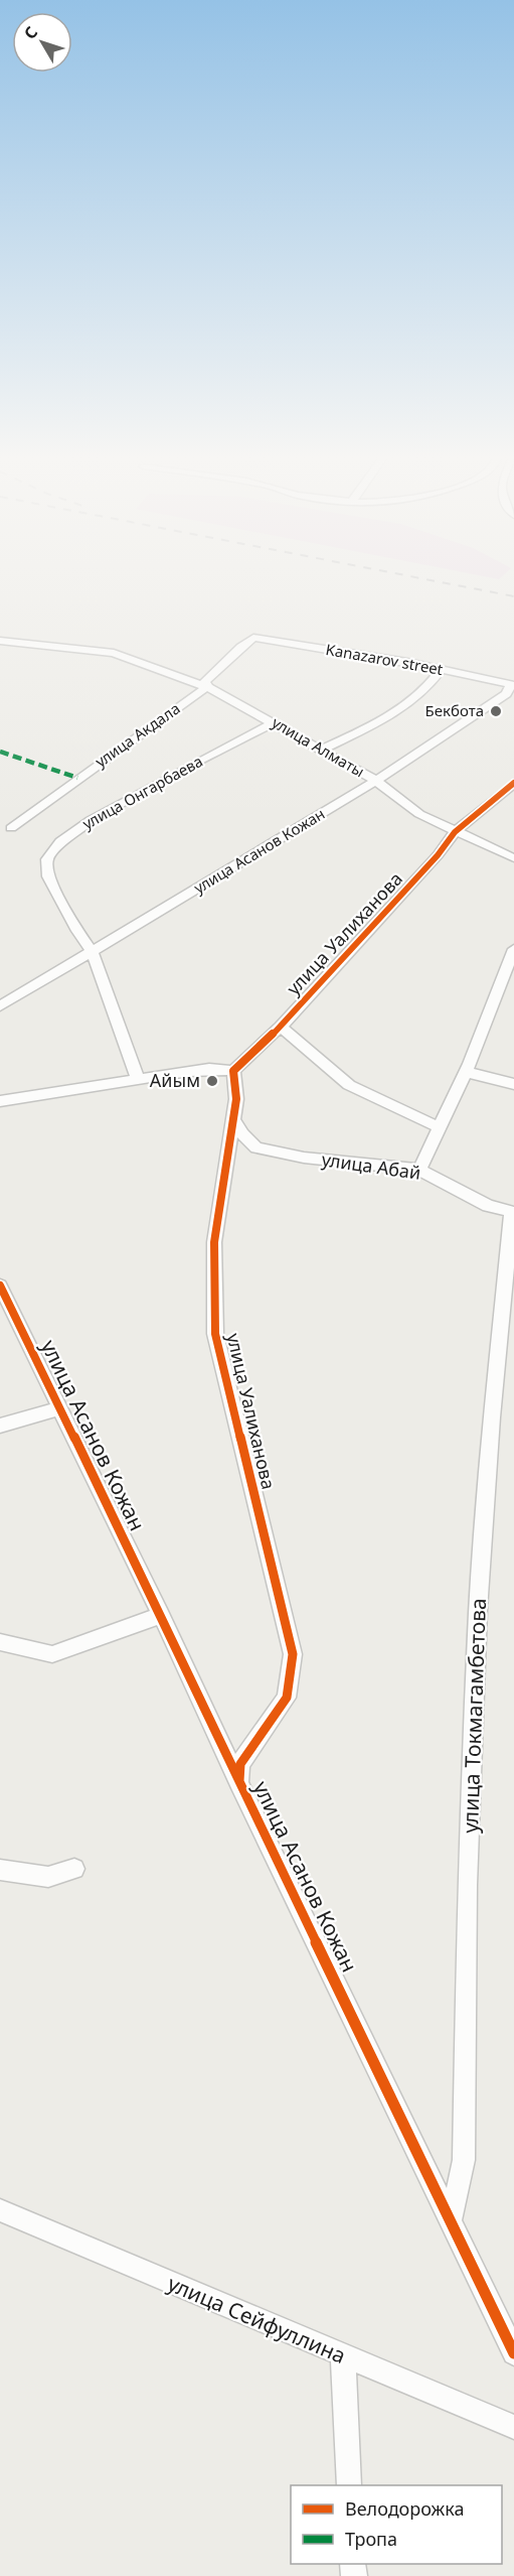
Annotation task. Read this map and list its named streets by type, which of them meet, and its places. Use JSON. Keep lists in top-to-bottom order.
{
  "streets": {
    "street": [
      "Kanazarov street",
      "улица Акдала",
      "улица Алматы",
      "улица Онгарбаева",
      "улица Асанов Кожан",
      "улица Уалиханова",
      "улица Абай",
      "улица Токмагамбетова",
      "улица Сейфуллина"
    ]
  },
  "crossings": [
    ["Kanazarov street", "улица Акдала"],
    ["Kanazarov street", "улица Асанов Кожан"],
    ["улица Акдала", "улица Алматы"],
    ["улица Алматы", "улица Онгарбаева"],
    ["улица Алматы", "улица Асанов Кожан"],
    ["улица Алматы", "улица Уалиханова"],
    ["улица Онгарбаева", "улица Асанов Кожан"],
    ["улица Асанов Кожан", "улица Уалиханова"],
    ["улица Асанов Кожан", "улица Токмагамбетова"],
    ["улица Уалиханова", "улица Абай"],
    ["улица Абай", "улица Токмагамбетова"]
  ],
  "places": ["Бекбота", "Айым"],
  "legend": ["Велодорожка", "Тропа"],
  "north": "top left"
}
